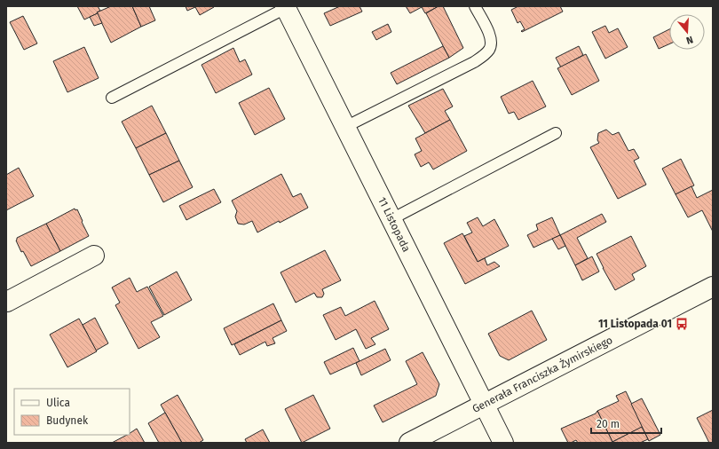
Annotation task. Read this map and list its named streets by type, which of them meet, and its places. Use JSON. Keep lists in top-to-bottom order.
{
  "streets": {
    "street": ["11 Listopada", "Generała Franciszka Żymirskiego"]
  },
  "crossings": [
    ["11 Listopada", "Generała Franciszka Żymirskiego"]
  ],
  "places": {
    "bus stop": ["11 Listopada 01"]
  },
  "legend": ["Ulica", "Budynek"],
  "scale_bar": "20 m",
  "north": "bottom"
}
